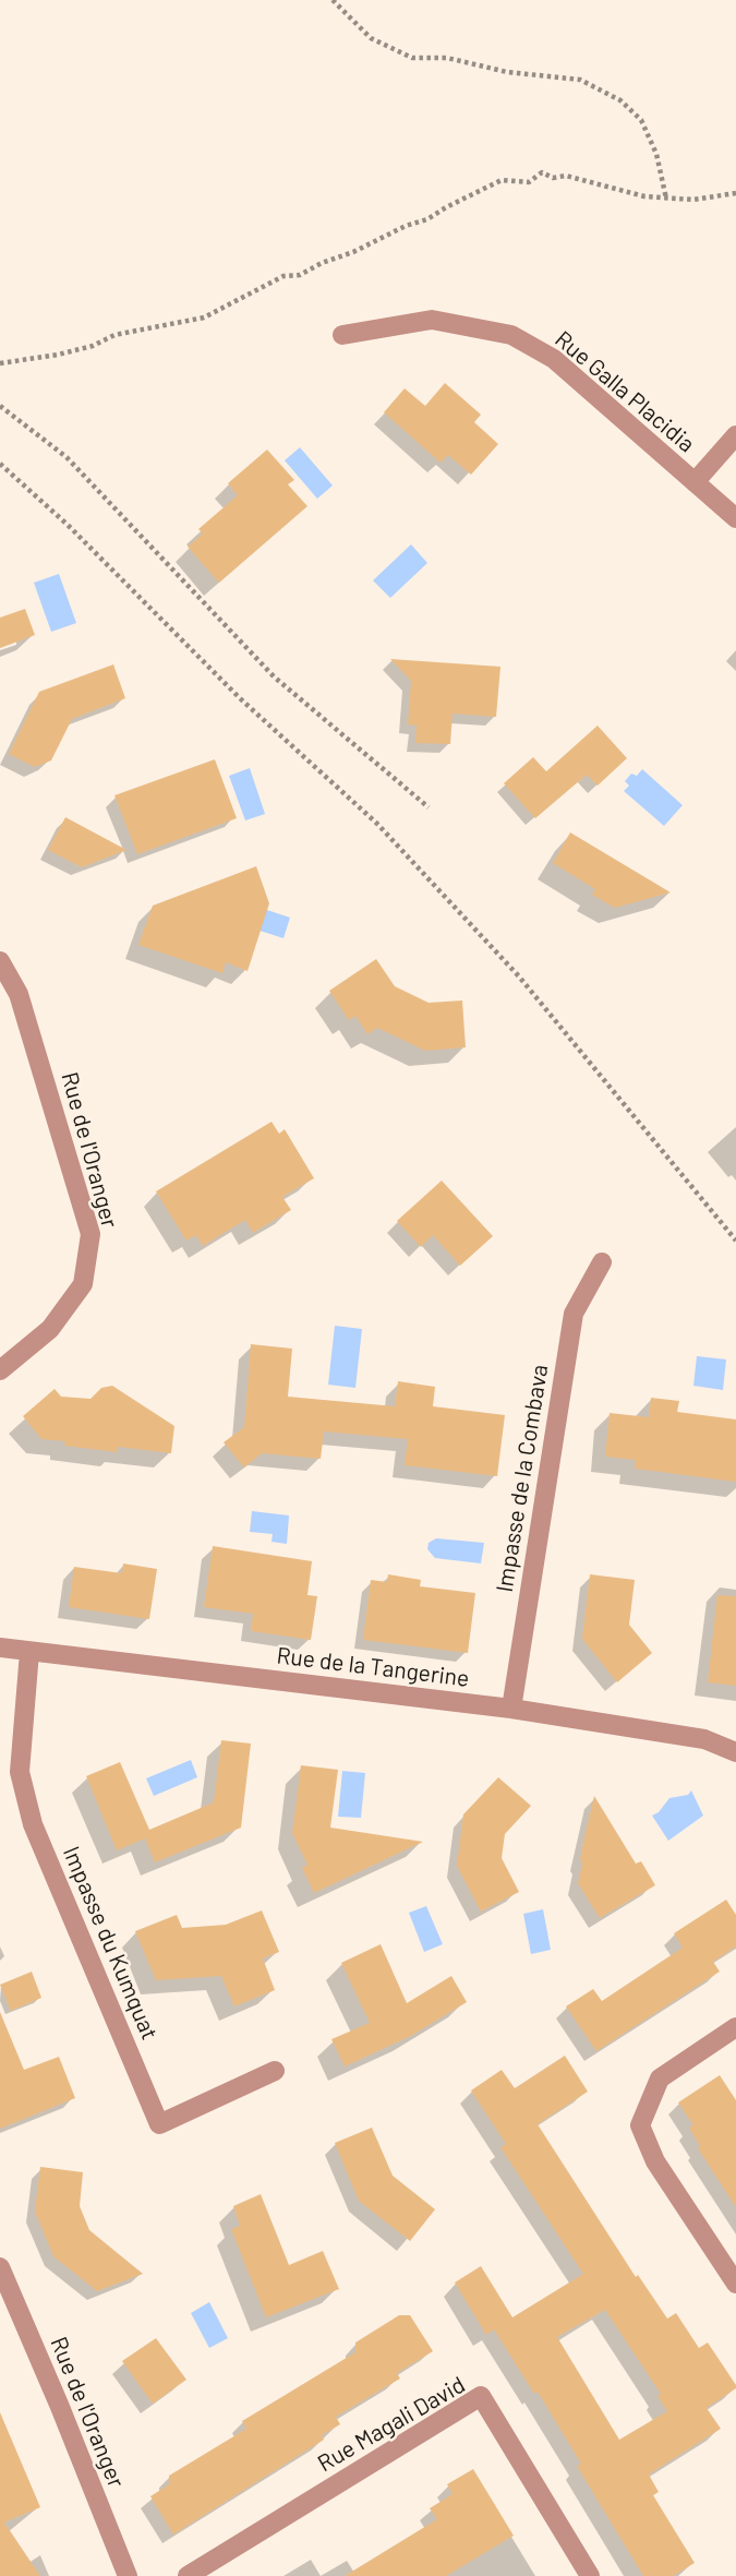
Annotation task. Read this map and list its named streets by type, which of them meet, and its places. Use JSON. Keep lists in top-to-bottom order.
{
  "streets": {
    "street": [
      "Rue Galla Placidia",
      "Rue de l'Oranger",
      "Impasse de la Combava",
      "Rue de la Tangerine",
      "Impasse du Kumquat",
      "Rue Magali David"
    ]
  },
  "crossings": [
    ["Impasse de la Combava", "Rue de la Tangerine"],
    ["Rue de la Tangerine", "Impasse du Kumquat"]
  ]
}
